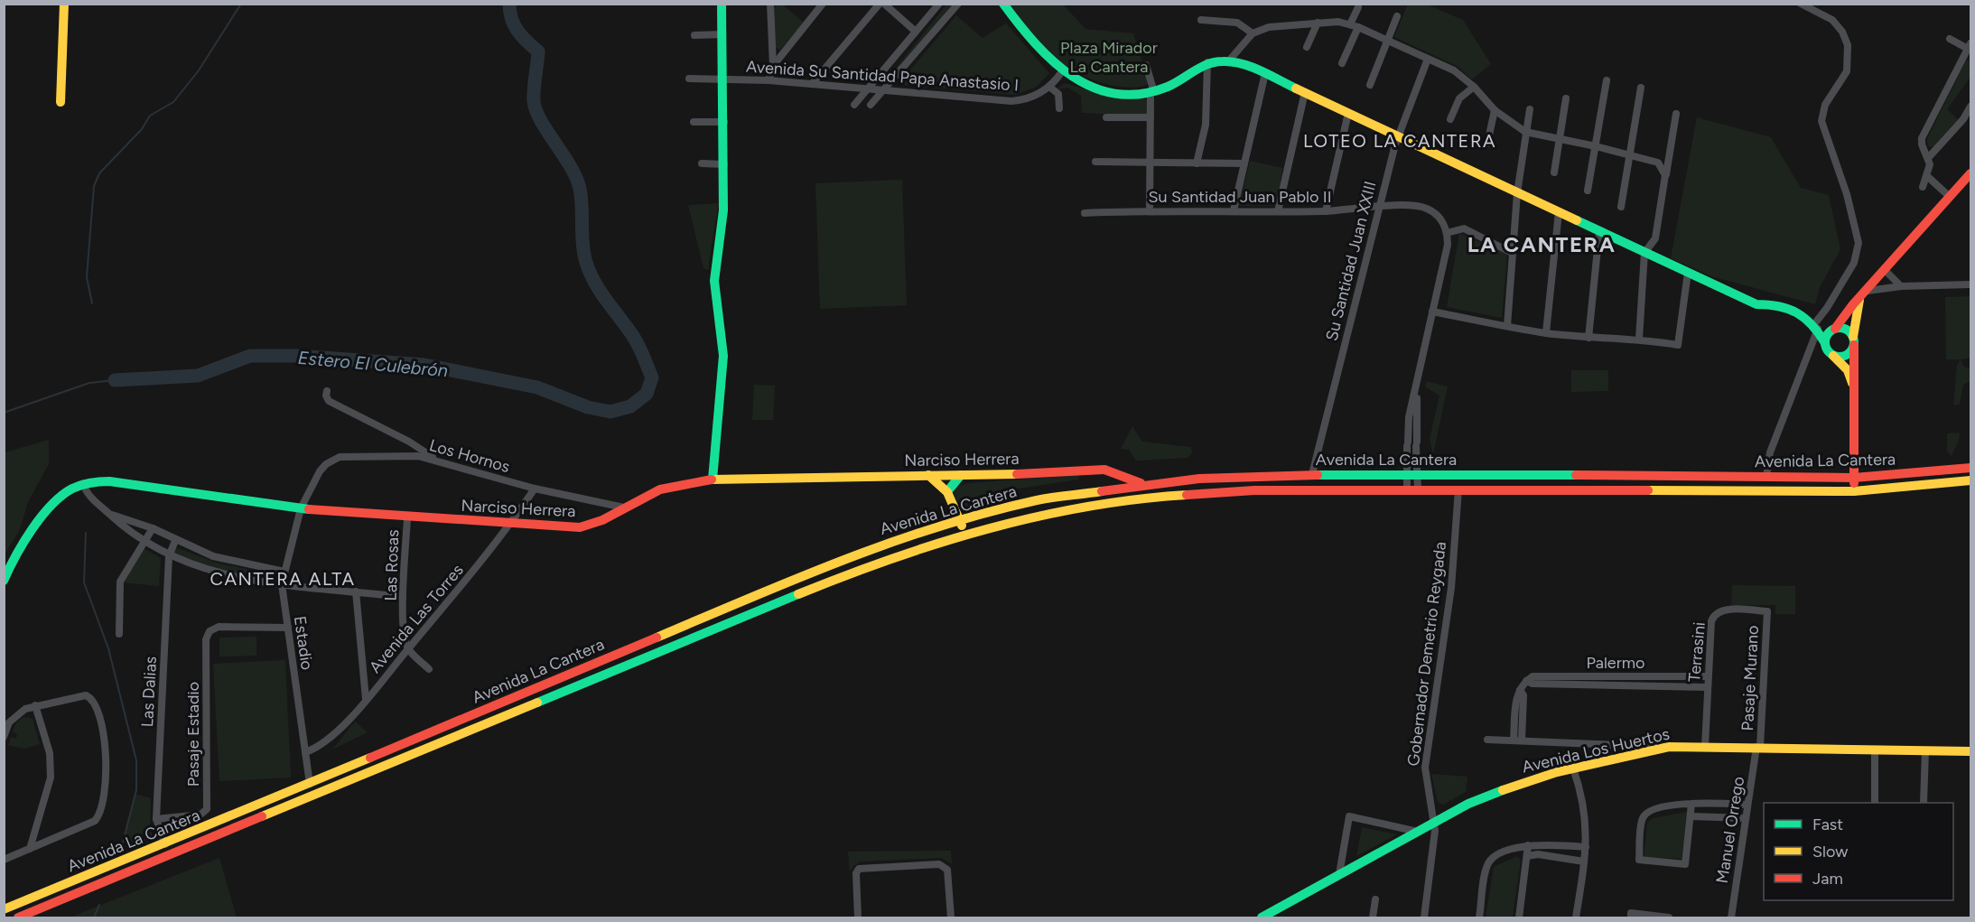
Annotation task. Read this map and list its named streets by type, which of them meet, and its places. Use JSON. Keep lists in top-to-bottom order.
{
  "streets": {
    "main road": ["Narciso Herrera", "Avenida La Cantera", "Avenida Los Huertos"],
    "street": [
      "Avenida Su Santidad Papa Anastasio I",
      "Su Santidad Juan Pablo II",
      "Su Santidad Juan XXIII",
      "Los Hornos",
      "Las Rosas",
      "Avenida Las Torres",
      "Estadio",
      "Terrasini",
      "Gobernador Demetrio Reygada",
      "Palermo",
      "Pasaje Murano",
      "Las Dalias",
      "Pasaje Estadio",
      "Manuel Orrego"
    ]
  },
  "crossings": [
    ["Su Santidad Juan Pablo II", "Su Santidad Juan XXIII"],
    ["Su Santidad Juan XXIII", "Avenida La Cantera"],
    ["Los Hornos", "Narciso Herrera"],
    ["Los Hornos", "Avenida Las Torres"],
    ["Los Hornos", "Estadio"],
    ["Narciso Herrera", "Las Rosas"],
    ["Narciso Herrera", "Avenida Las Torres"],
    ["Narciso Herrera", "Estadio"],
    ["Avenida La Cantera", "Estadio"],
    ["Avenida La Cantera", "Gobernador Demetrio Reygada"],
    ["Avenida La Cantera", "Las Dalias"],
    ["Las Rosas", "Avenida Las Torres"],
    ["Avenida Las Torres", "Estadio"],
    ["Estadio", "Pasaje Estadio"],
    ["Terrasini", "Palermo"],
    ["Terrasini", "Pasaje Murano"],
    ["Terrasini", "Avenida Los Huertos"],
    ["Gobernador Demetrio Reygada", "Avenida Los Huertos"],
    ["Pasaje Murano", "Avenida Los Huertos"],
    ["Pasaje Murano", "Manuel Orrego"],
    ["Las Dalias", "Pasaje Estadio"],
    ["Avenida Los Huertos", "Manuel Orrego"]
  ],
  "districts": ["LOTEO LA CANTERA", "LA CANTERA", "CANTERA ALTA"],
  "water": ["Estero El Culebrón"],
  "parks": ["Plaza Mirador La Cantera"],
  "legend": ["Fast", "Slow", "Jam"]
}
